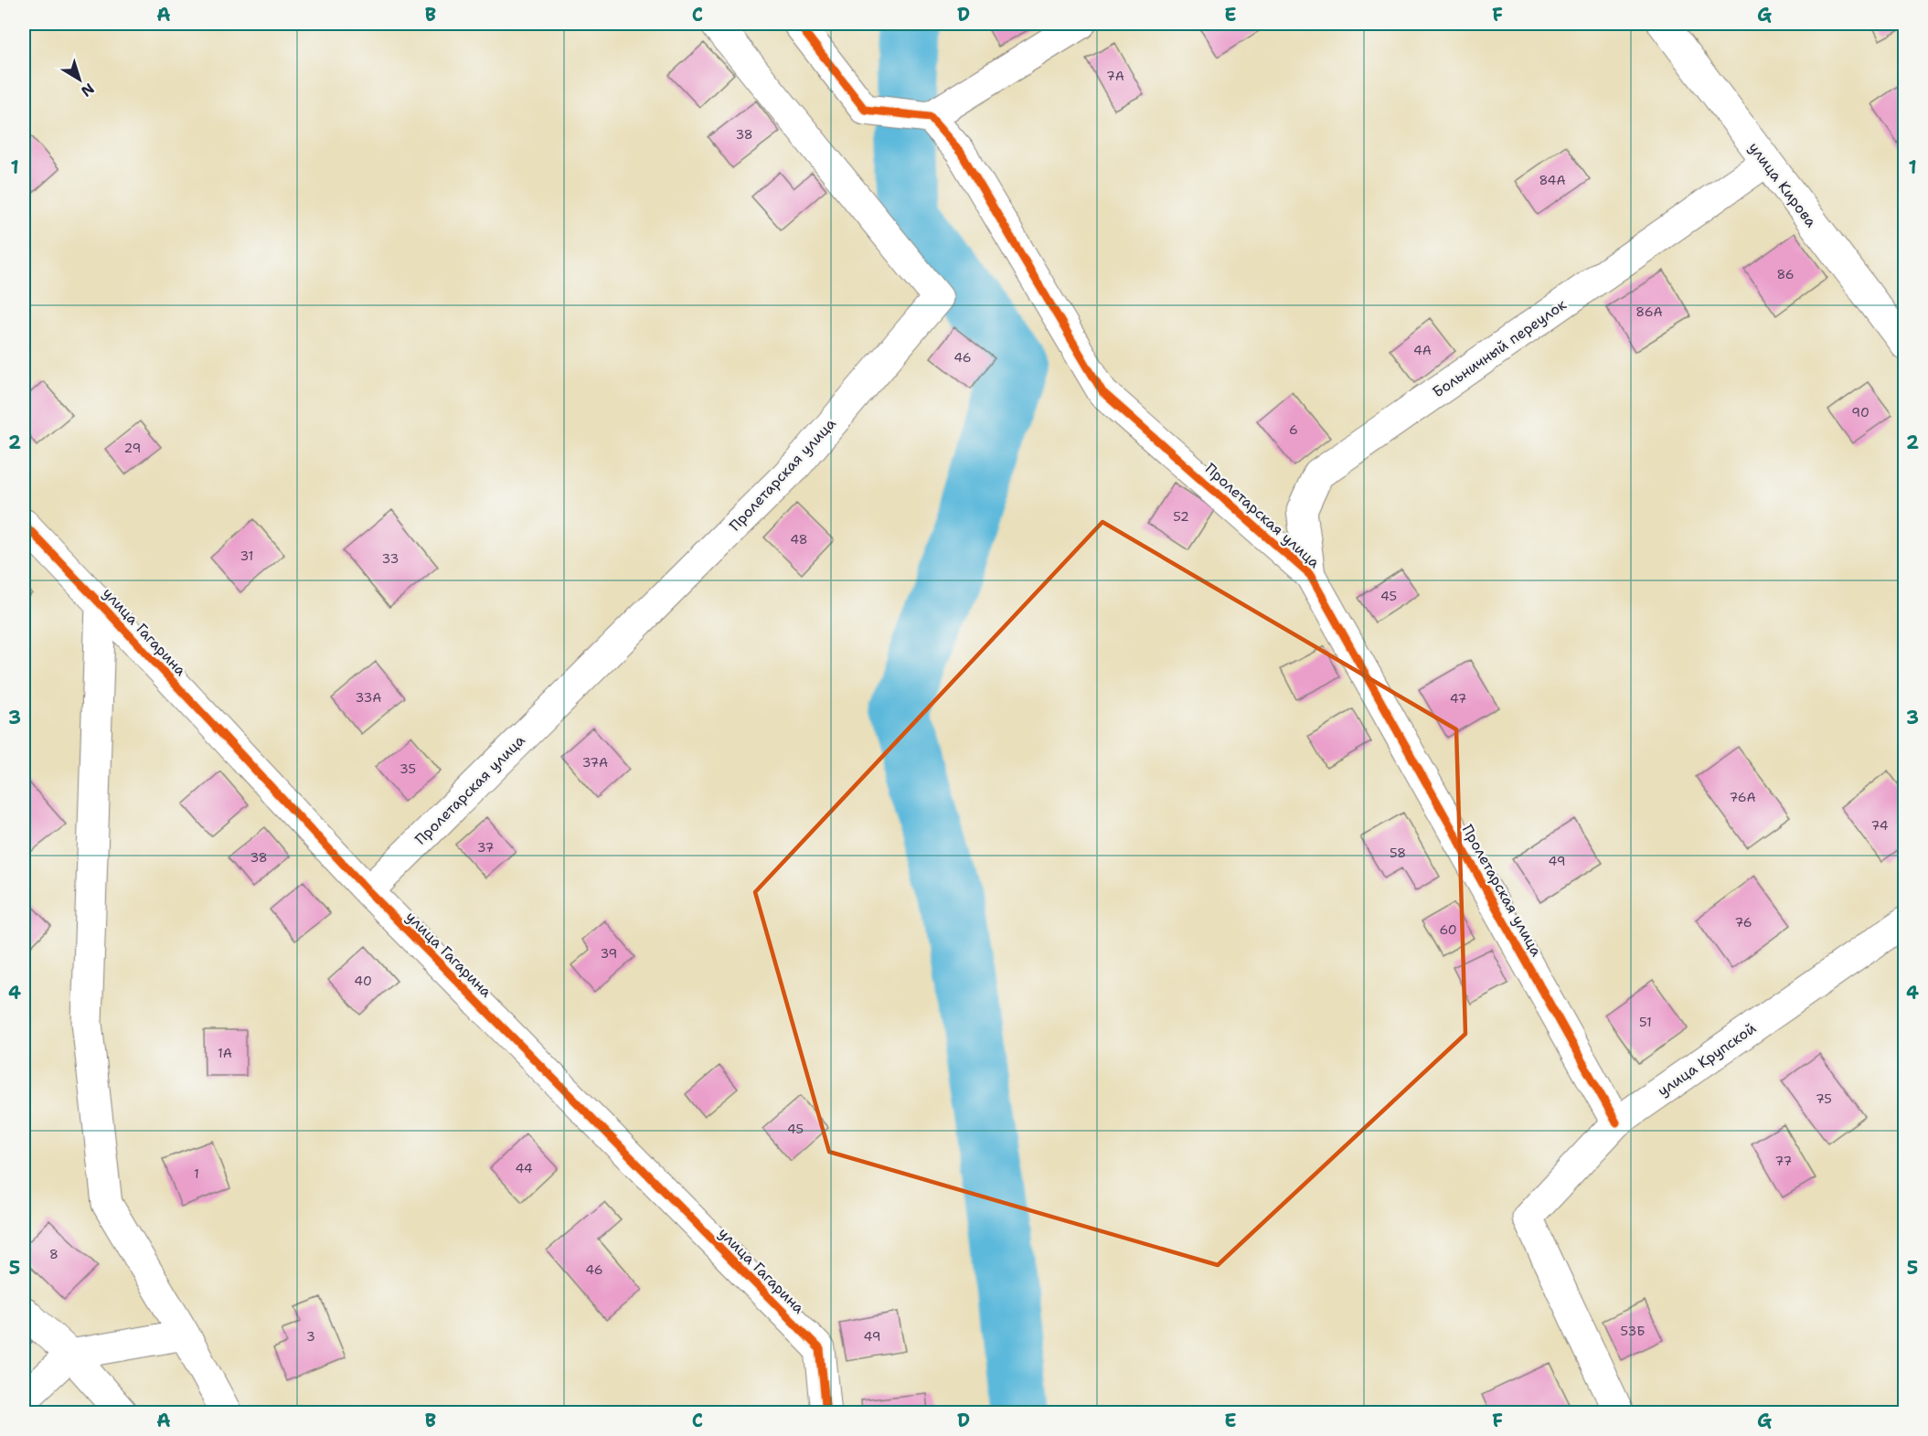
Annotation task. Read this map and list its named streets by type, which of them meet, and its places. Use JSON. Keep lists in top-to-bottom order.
{
  "streets": {
    "street": [
      "улица Кирова",
      "Больничный переулок",
      "Пролетарская улица",
      "улица Гагарина",
      "улица Крупской"
    ]
  },
  "crossings": [
    ["улица Кирова", "Больничный переулок"],
    ["Больничный переулок", "Пролетарская улица"],
    ["Пролетарская улица", "улица Гагарина"],
    ["Пролетарская улица", "улица Крупской"]
  ],
  "house_numbers": [
    "7А",
    "38",
    "84А",
    "86",
    "86А",
    "4А",
    "46",
    "90",
    "6",
    "29",
    "52",
    "48",
    "31",
    "33",
    "45",
    "33А",
    "47",
    "37А",
    "35",
    "76А",
    "74",
    "37",
    "58",
    "38",
    "49",
    "76",
    "60",
    "39",
    "40",
    "51",
    "1А",
    "75",
    "45",
    "77",
    "44",
    "1",
    "8",
    "46",
    "53Б",
    "3",
    "49"
  ],
  "north": "bottom right",
  "grid": {
    "columns": [
      "A",
      "B",
      "C",
      "D",
      "E",
      "F",
      "G"
    ],
    "rows": [
      "1",
      "2",
      "3",
      "4",
      "5"
    ]
  }
}
